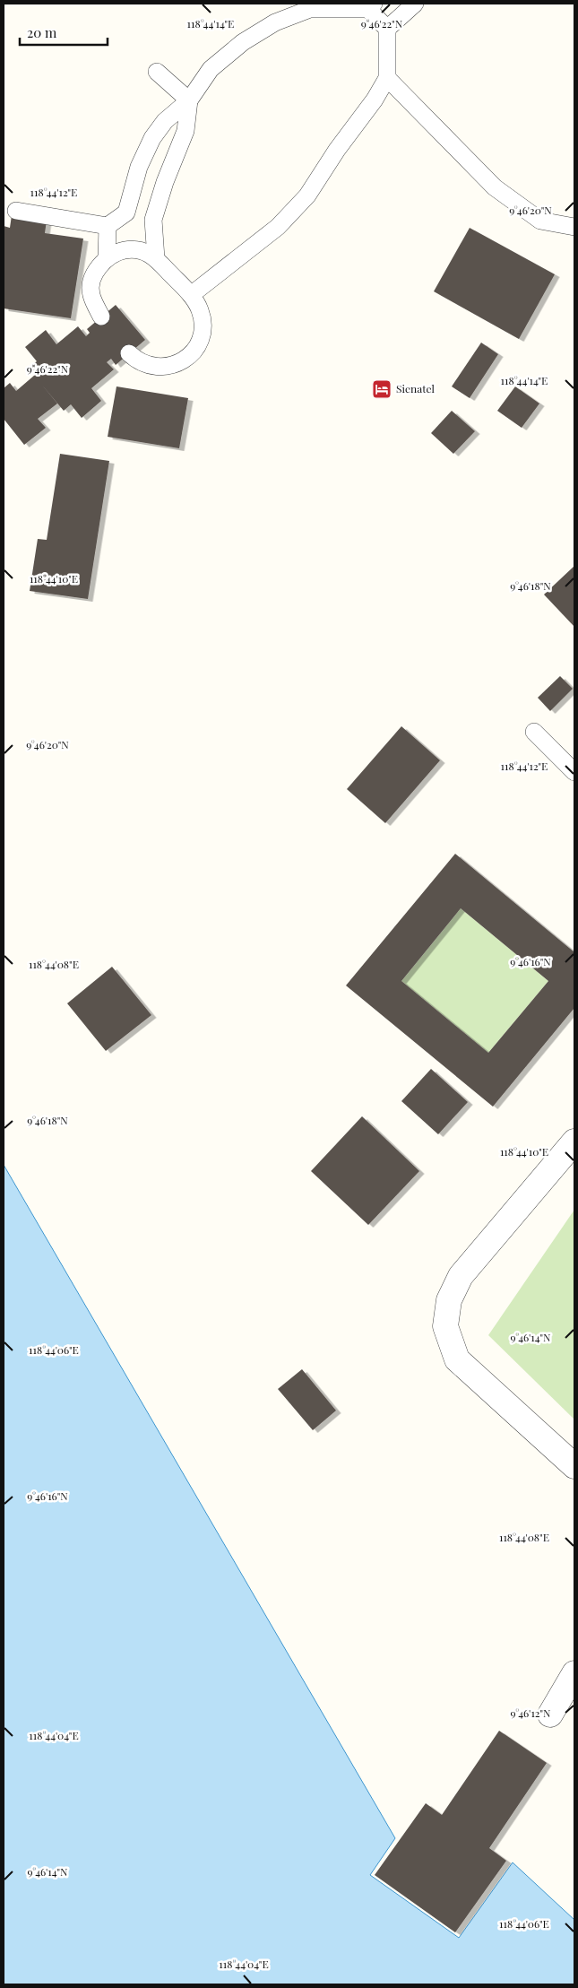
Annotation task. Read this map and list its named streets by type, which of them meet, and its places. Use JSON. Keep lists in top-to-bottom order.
{
  "places": {
    "hotel": ["Sienatel"]
  },
  "scale_bar": "20 m",
  "coordinates": [
    "9°46'22\"N",
    "118°44'14\"E",
    "118°44'12\"E",
    "9°46'20\"N",
    "118°44'10\"E",
    "9°46'18\"N",
    "9°46'16\"N",
    "118°44'08\"E",
    "9°46'14\"N",
    "118°44'06\"E",
    "9°46'12\"N",
    "118°44'04\"E"
  ]
}
